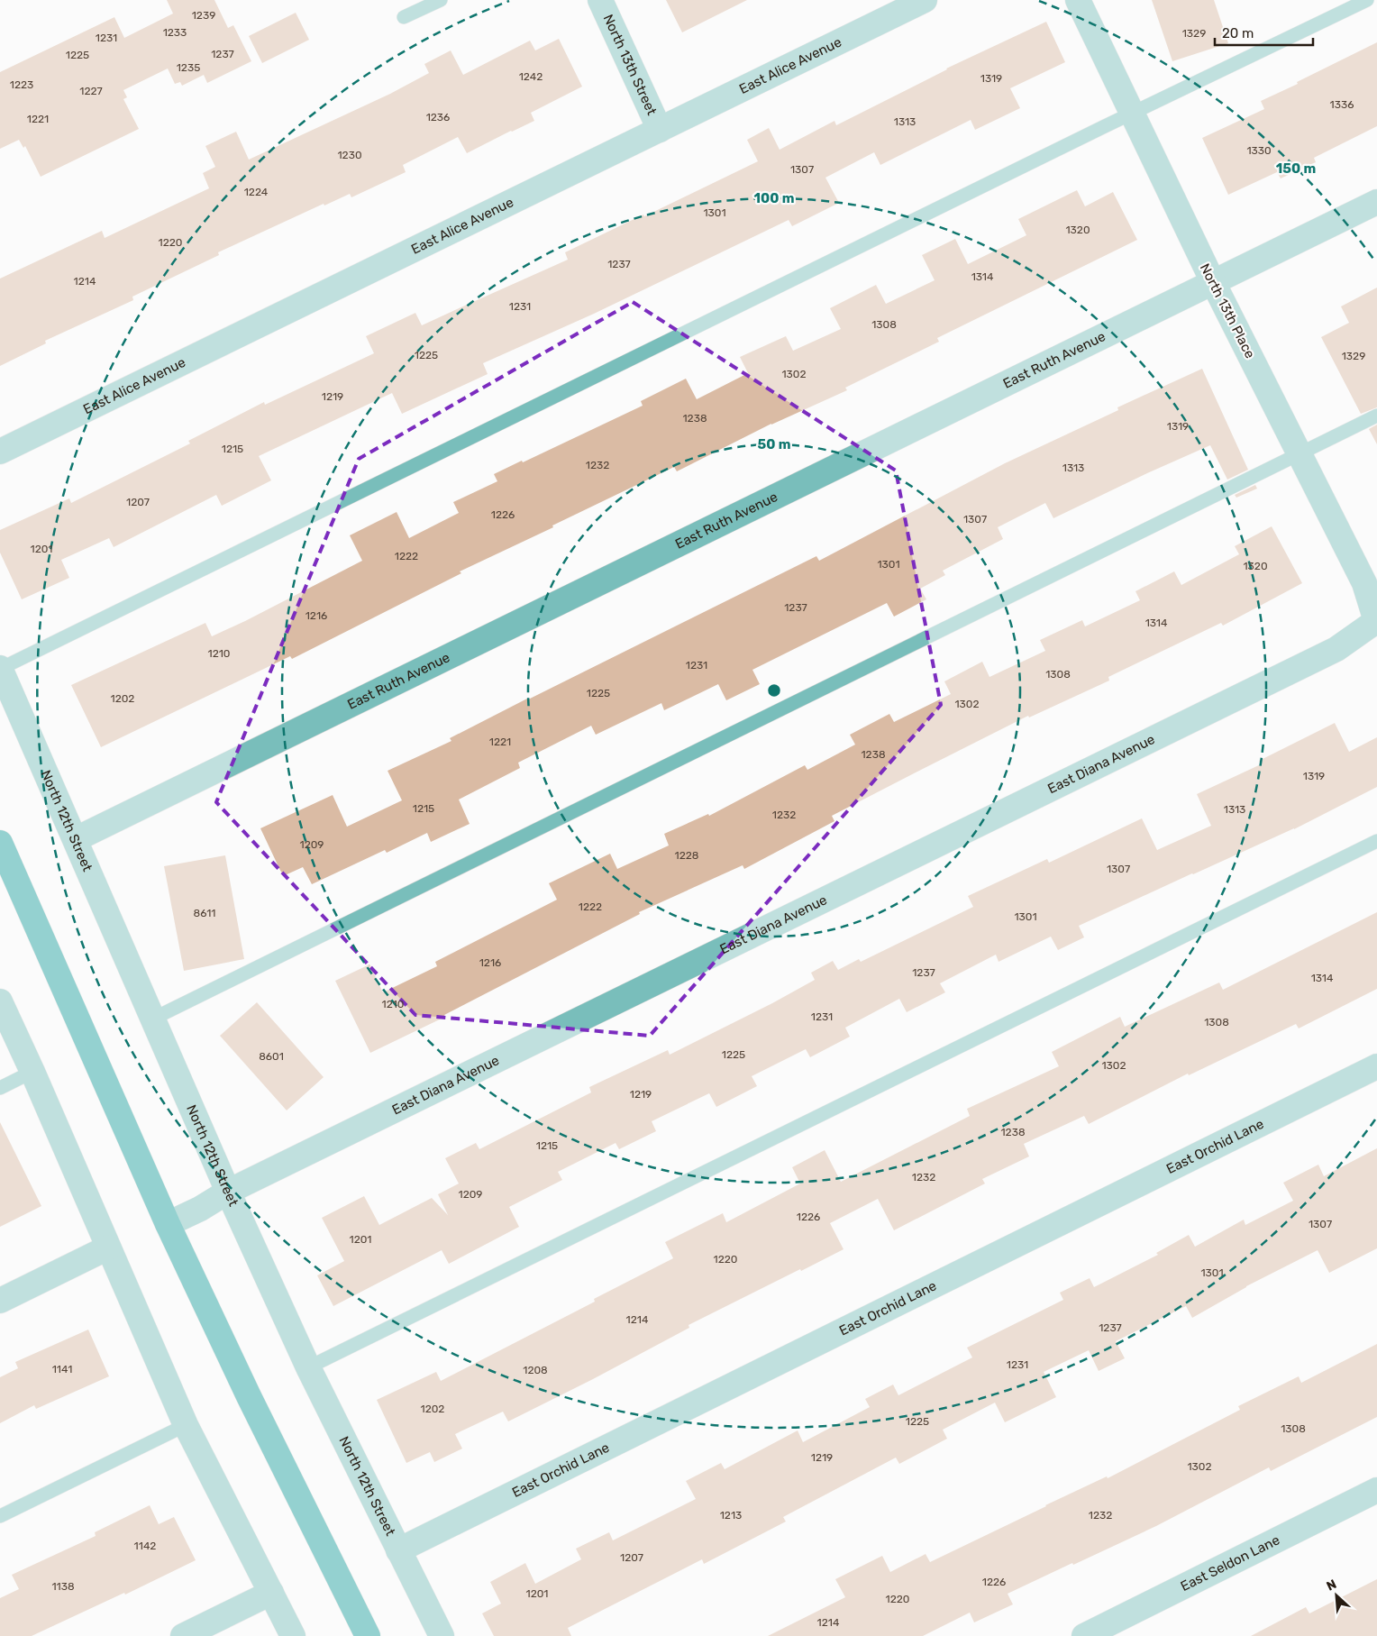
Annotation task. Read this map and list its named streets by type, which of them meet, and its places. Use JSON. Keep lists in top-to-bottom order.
{
  "streets": {
    "street": [
      "North 13th Street",
      "East Alice Avenue",
      "North 13th Place",
      "East Ruth Avenue",
      "East Diana Avenue",
      "North 12th Street",
      "East Orchid Lane",
      "East Seldon Lane"
    ]
  },
  "crossings": [
    ["North 13th Street", "East Alice Avenue"],
    ["North 13th Place", "East Ruth Avenue"],
    ["North 13th Place", "East Diana Avenue"],
    ["East Ruth Avenue", "North 12th Street"],
    ["East Diana Avenue", "North 12th Street"],
    ["North 12th Street", "East Orchid Lane"]
  ],
  "house_numbers": [
    "1239",
    "1233",
    "1329",
    "1231",
    "1237",
    "1225",
    "1235",
    "1242",
    "1319",
    "1223",
    "1227",
    "1336",
    "1236",
    "1221",
    "1313",
    "1330",
    "1230",
    "1307",
    "1224",
    "1301",
    "1320",
    "1220",
    "1237",
    "1314",
    "1214",
    "1231",
    "1308",
    "1225",
    "1329",
    "1302",
    "1219",
    "1238",
    "1319",
    "1215",
    "1232",
    "1313",
    "1207",
    "1226",
    "1307",
    "1201",
    "1222",
    "1301",
    "1320",
    "1237",
    "1216",
    "1314",
    "1210",
    "1231",
    "1308",
    "1225",
    "1202",
    "1302",
    "1221",
    "1238",
    "1319",
    "1215",
    "1313",
    "1232",
    "1209",
    "1228",
    "1307",
    "1222",
    "8611",
    "1301",
    "1216",
    "1237",
    "1314",
    "1210",
    "1231",
    "1308",
    "1225",
    "8601",
    "1302",
    "1219",
    "1238",
    "1215",
    "1232",
    "1209",
    "1226",
    "1307",
    "1201",
    "1220",
    "1301",
    "1214",
    "1237",
    "1231",
    "1141",
    "1208",
    "1202",
    "1225",
    "1308",
    "1219",
    "1302",
    "1213",
    "1232",
    "1142",
    "1207",
    "1226",
    "1138",
    "1201",
    "1220",
    "1214"
  ],
  "scale_bar": "20 m",
  "north": "top left",
  "rings": ["150 m", "100 m", "50 m"]
}
